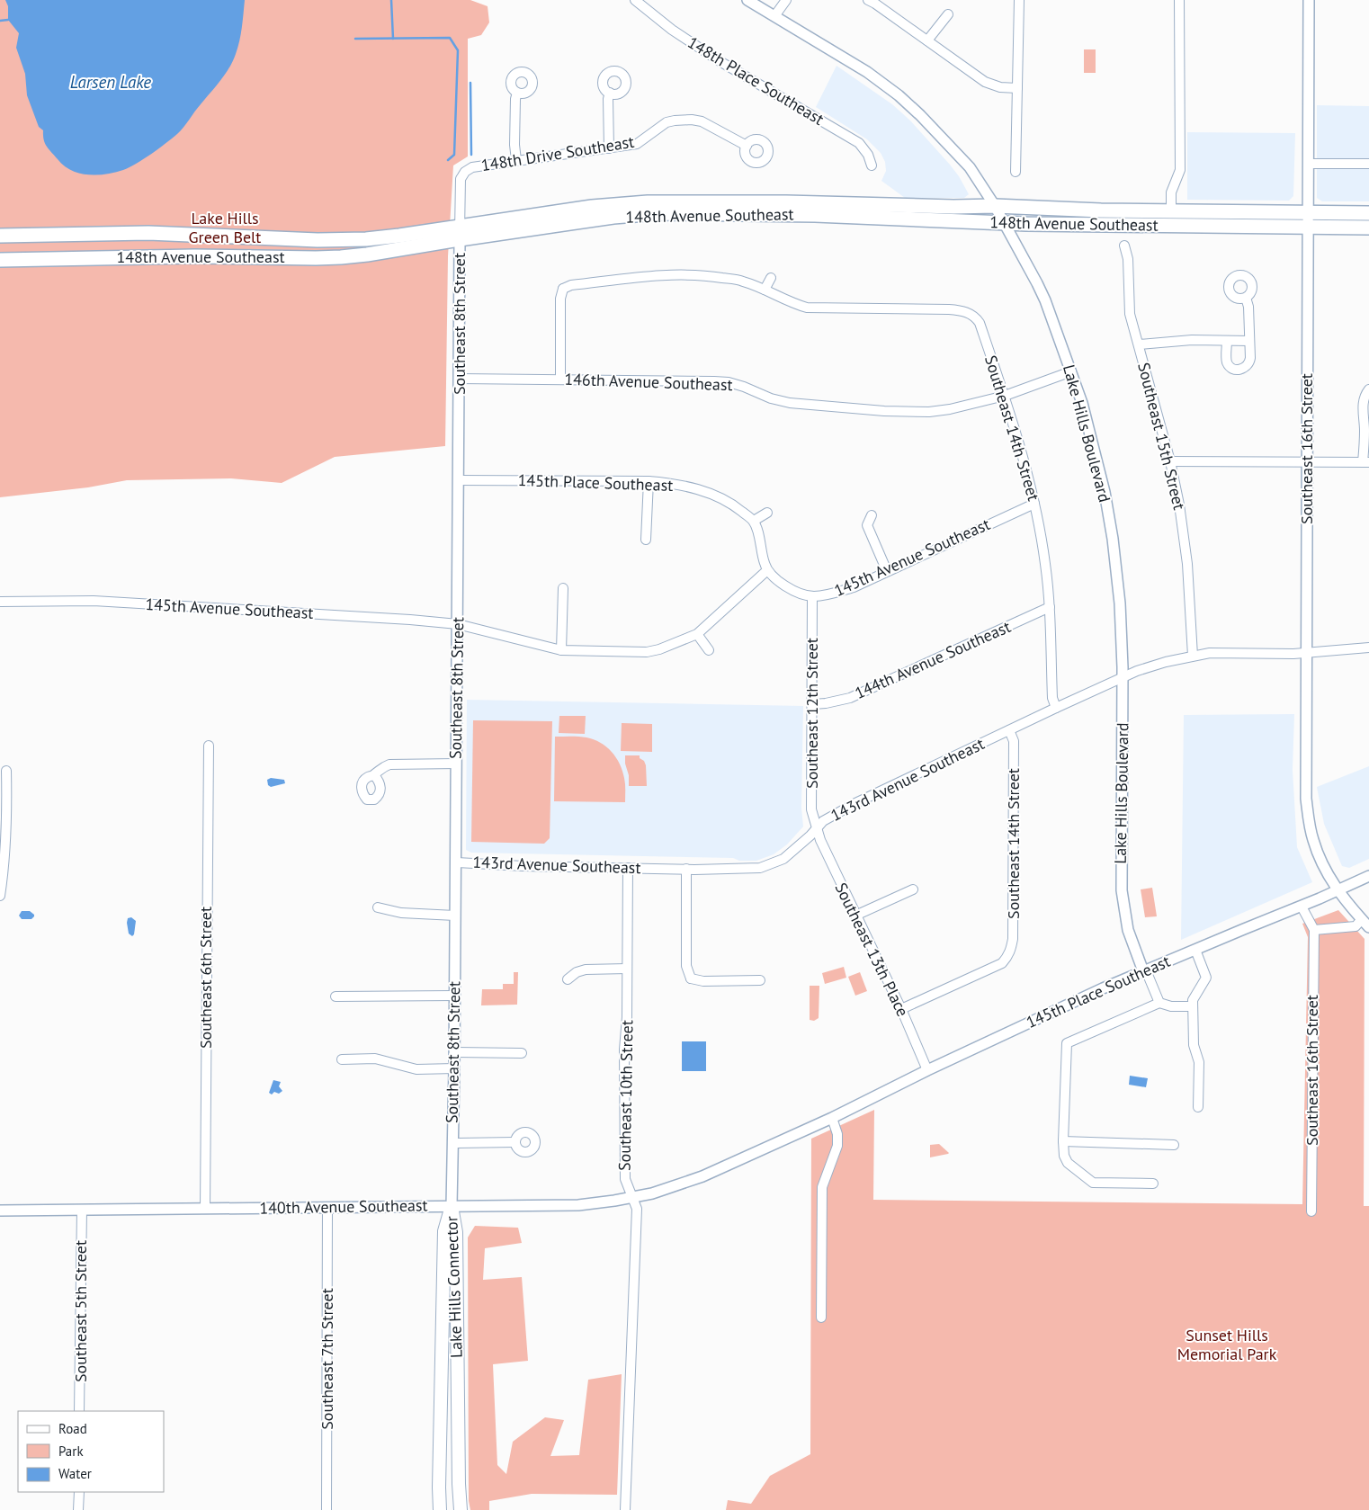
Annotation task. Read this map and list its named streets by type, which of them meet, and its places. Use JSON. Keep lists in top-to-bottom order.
{
  "streets": {
    "main road": ["148th Avenue Southeast", "Lake Hills Connector"],
    "street": [
      "148th Place Southeast",
      "148th Drive Southeast",
      "Southeast 8th Street",
      "146th Avenue Southeast",
      "Southeast 14th Street",
      "Lake Hills Boulevard",
      "Southeast 15th Street",
      "Southeast 16th Street",
      "145th Place Southeast",
      "145th Avenue Southeast",
      "144th Avenue Southeast",
      "Southeast 12th Street",
      "143rd Avenue Southeast",
      "Southeast 13th Place",
      "Southeast 6th Street",
      "Southeast 10th Street",
      "140th Avenue Southeast",
      "Southeast 5th Street",
      "Southeast 7th Street"
    ]
  },
  "crossings": [
    ["148th Drive Southeast", "Southeast 8th Street"],
    ["148th Avenue Southeast", "Southeast 8th Street"],
    ["148th Avenue Southeast", "Lake Hills Boulevard"],
    ["148th Avenue Southeast", "Southeast 16th Street"],
    ["Southeast 8th Street", "146th Avenue Southeast"],
    ["Southeast 8th Street", "145th Place Southeast"],
    ["Southeast 8th Street", "145th Avenue Southeast"],
    ["Southeast 8th Street", "143rd Avenue Southeast"],
    ["Southeast 8th Street", "140th Avenue Southeast"],
    ["Southeast 8th Street", "Lake Hills Connector"],
    ["146th Avenue Southeast", "Southeast 14th Street"],
    ["146th Avenue Southeast", "Lake Hills Boulevard"],
    ["Southeast 14th Street", "145th Avenue Southeast"],
    ["Southeast 14th Street", "144th Avenue Southeast"],
    ["Southeast 14th Street", "143rd Avenue Southeast"],
    ["Southeast 14th Street", "Southeast 13th Place"],
    ["Lake Hills Boulevard", "145th Place Southeast"],
    ["Lake Hills Boulevard", "143rd Avenue Southeast"],
    ["Southeast 15th Street", "143rd Avenue Southeast"],
    ["Southeast 16th Street", "145th Place Southeast"],
    ["Southeast 16th Street", "143rd Avenue Southeast"],
    ["145th Place Southeast", "Southeast 13th Place"],
    ["145th Place Southeast", "140th Avenue Southeast"],
    ["145th Avenue Southeast", "Southeast 12th Street"],
    ["144th Avenue Southeast", "Southeast 12th Street"],
    ["Southeast 12th Street", "143rd Avenue Southeast"],
    ["Southeast 12th Street", "Southeast 13th Place"],
    ["143rd Avenue Southeast", "Southeast 13th Place"],
    ["143rd Avenue Southeast", "Southeast 10th Street"],
    ["Southeast 6th Street", "140th Avenue Southeast"],
    ["Southeast 10th Street", "140th Avenue Southeast"],
    ["140th Avenue Southeast", "Lake Hills Connector"],
    ["140th Avenue Southeast", "Southeast 5th Street"],
    ["140th Avenue Southeast", "Southeast 7th Street"]
  ],
  "water": ["Larsen Lake"],
  "parks": ["Lake Hills Green Belt", "Sunset Hills Memorial Park"],
  "legend": ["Road", "Park", "Water"]
}
